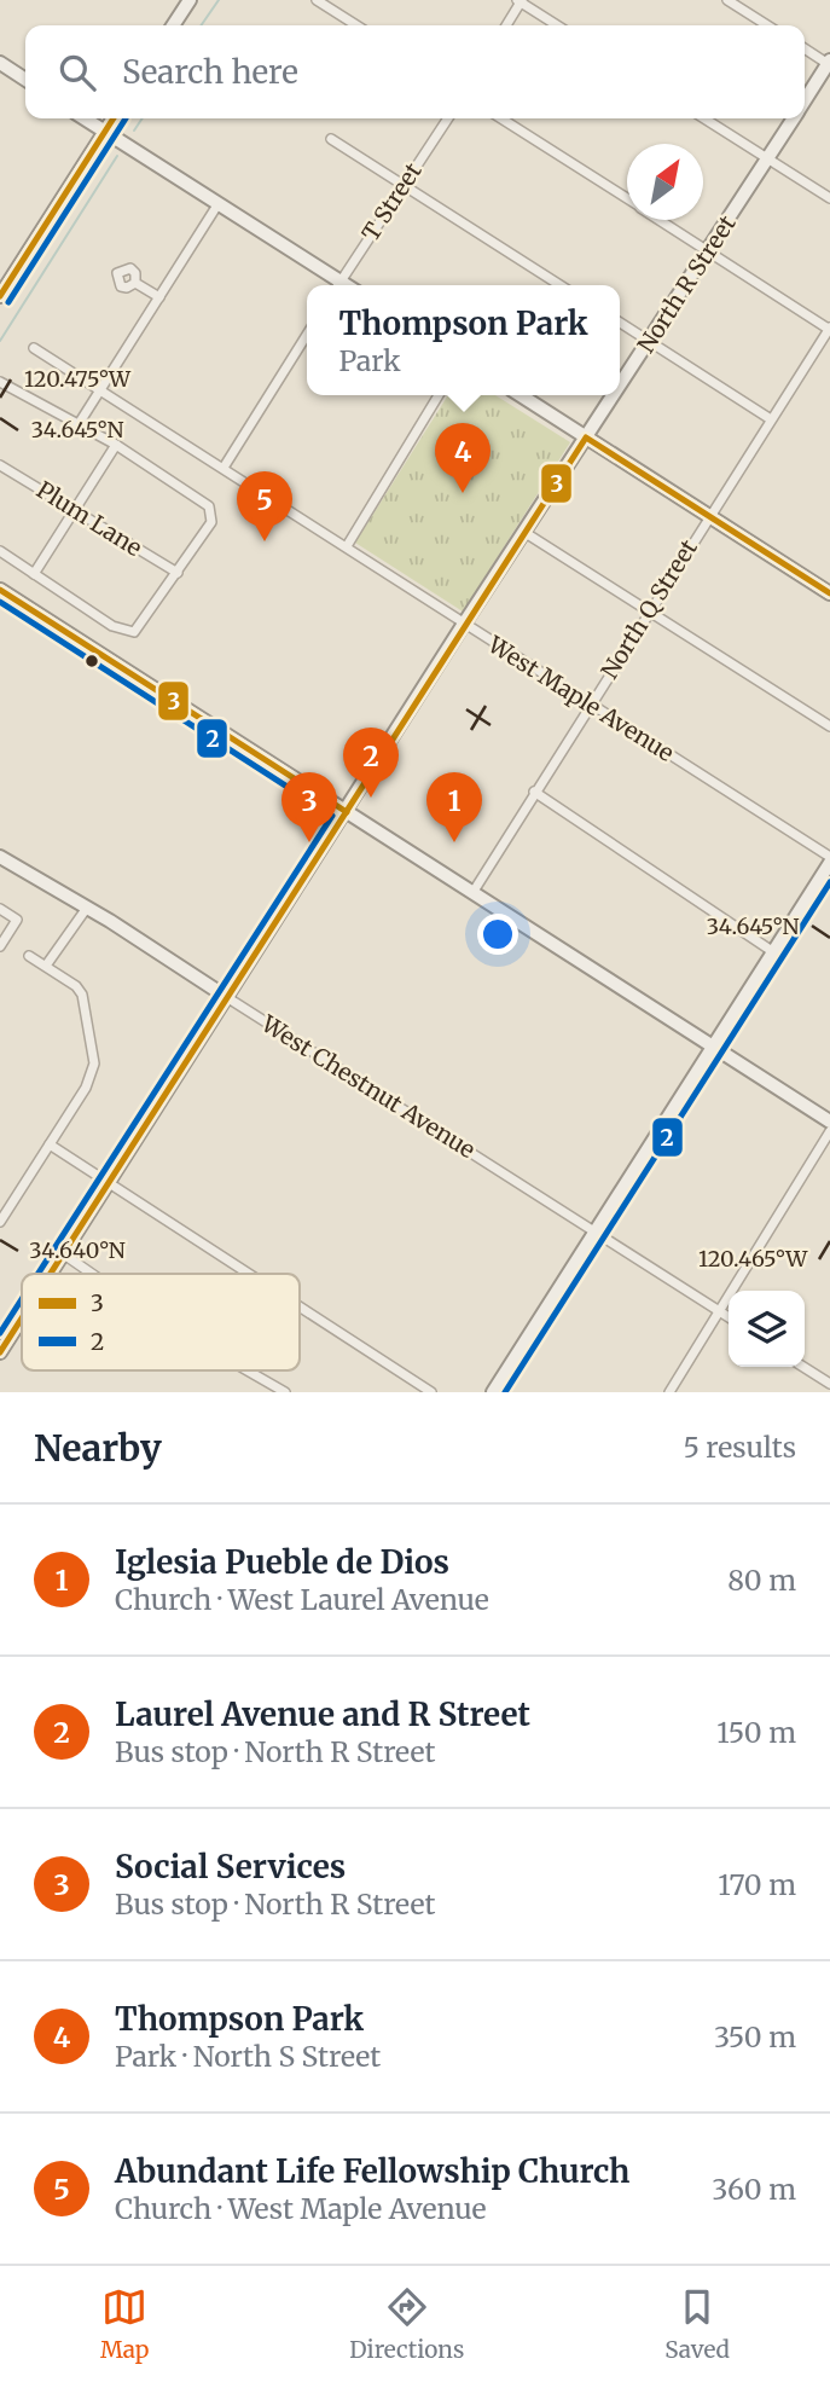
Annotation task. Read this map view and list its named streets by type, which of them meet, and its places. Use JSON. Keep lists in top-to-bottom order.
{
  "streets": {
    "street": [
      "T Street",
      "North R Street",
      "Plum Lane",
      "North Q Street",
      "West Maple Avenue",
      "West Chestnut Avenue"
    ]
  },
  "crossings": [
    ["North R Street", "West Maple Avenue"],
    ["North R Street", "West Chestnut Avenue"],
    ["North Q Street", "West Maple Avenue"]
  ],
  "lines": ["transit line 3", "transit line 2"],
  "legend": ["3", "2"],
  "north": "top right",
  "page": {
    "search": "Search here",
    "popup": ["Thompson Park", "Park"],
    "pins": [
      "4",
      "5",
      "2",
      "1",
      "3"
    ],
    "heading": ["Nearby", "5 results"],
    "list": [
      {
        "mark": "1",
        "name": "Iglesia Pueble de Dios",
        "note": "Church · West Laurel Avenue",
        "value": "80 m"
      },
      {
        "mark": "2",
        "name": "Laurel Avenue and R Street",
        "note": "Bus stop · North R Street",
        "value": "150 m"
      },
      {
        "mark": "3",
        "name": "Social Services",
        "note": "Bus stop · North R Street",
        "value": "170 m"
      },
      {
        "mark": "4",
        "name": "Thompson Park",
        "note": "Park · North S Street",
        "value": "350 m"
      },
      {
        "mark": "5",
        "name": "Abundant Life Fellowship Church",
        "note": "Church · West Maple Avenue",
        "value": "360 m"
      }
    ],
    "nav": ["Map", "Directions", "Saved"]
  },
  "coordinates": [
    "120.475°W",
    "34.645°N",
    "34.640°N",
    "120.465°W"
  ]
}
